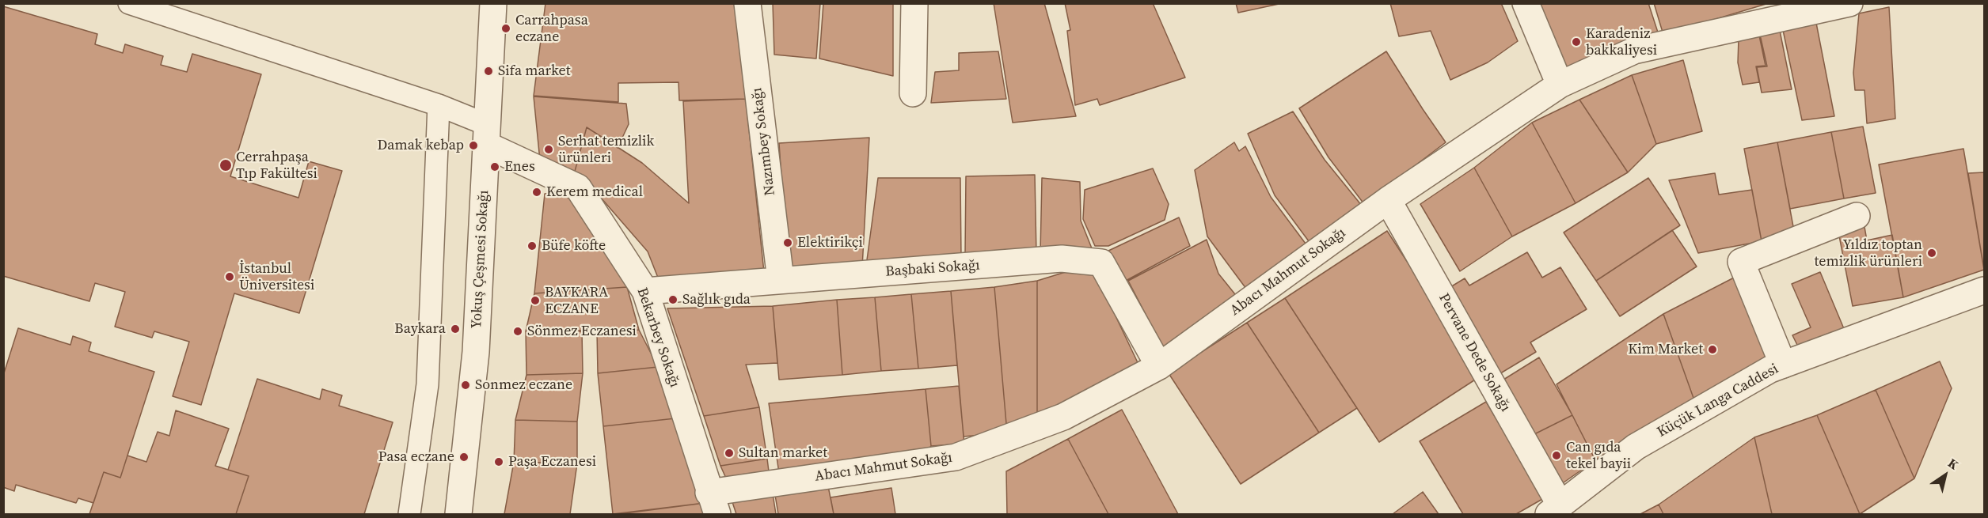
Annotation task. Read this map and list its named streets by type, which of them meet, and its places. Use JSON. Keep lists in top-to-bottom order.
{
  "streets": {
    "street": [
      "Nazımbey Sokağı",
      "Yokuş Çeşmesi Sokağı",
      "Başbaki Sokağı",
      "Abacı Mahmut Sokağı",
      "Bekarbey Sokağı",
      "Pervane Dede Sokağı",
      "Küçük Langa Caddesi"
    ]
  },
  "crossings": [
    ["Nazımbey Sokağı", "Başbaki Sokağı"],
    ["Yokuş Çeşmesi Sokağı", "Bekarbey Sokağı"],
    ["Başbaki Sokağı", "Abacı Mahmut Sokağı"],
    ["Başbaki Sokağı", "Bekarbey Sokağı"],
    ["Abacı Mahmut Sokağı", "Bekarbey Sokağı"],
    ["Abacı Mahmut Sokağı", "Pervane Dede Sokağı"],
    ["Pervane Dede Sokağı", "Küçük Langa Caddesi"]
  ],
  "places": [
    "Carrahpasa eczane",
    "Karadeniz bakkaliyesi",
    "Sifa market",
    "Damak kebap",
    "Serhat temizlik ürünleri",
    "Cerrahpaşa Tıp Fakültesi",
    "Enes",
    "Kerem medical",
    "Elektirikçi",
    "Büfe köfte",
    "Yıldız toptan temizlik ürünleri",
    "İstanbul Üniversitesi",
    "Sağlık gıda",
    "BAYKARA ECZANE",
    "Baykara",
    "Sönmez Eczanesi",
    "Kim Market",
    "Sonmez eczane",
    "Sultan market",
    "Can gıda tekel bayii",
    "Pasa eczane",
    "Paşa Eczanesi"
  ],
  "north": "top right"
}
